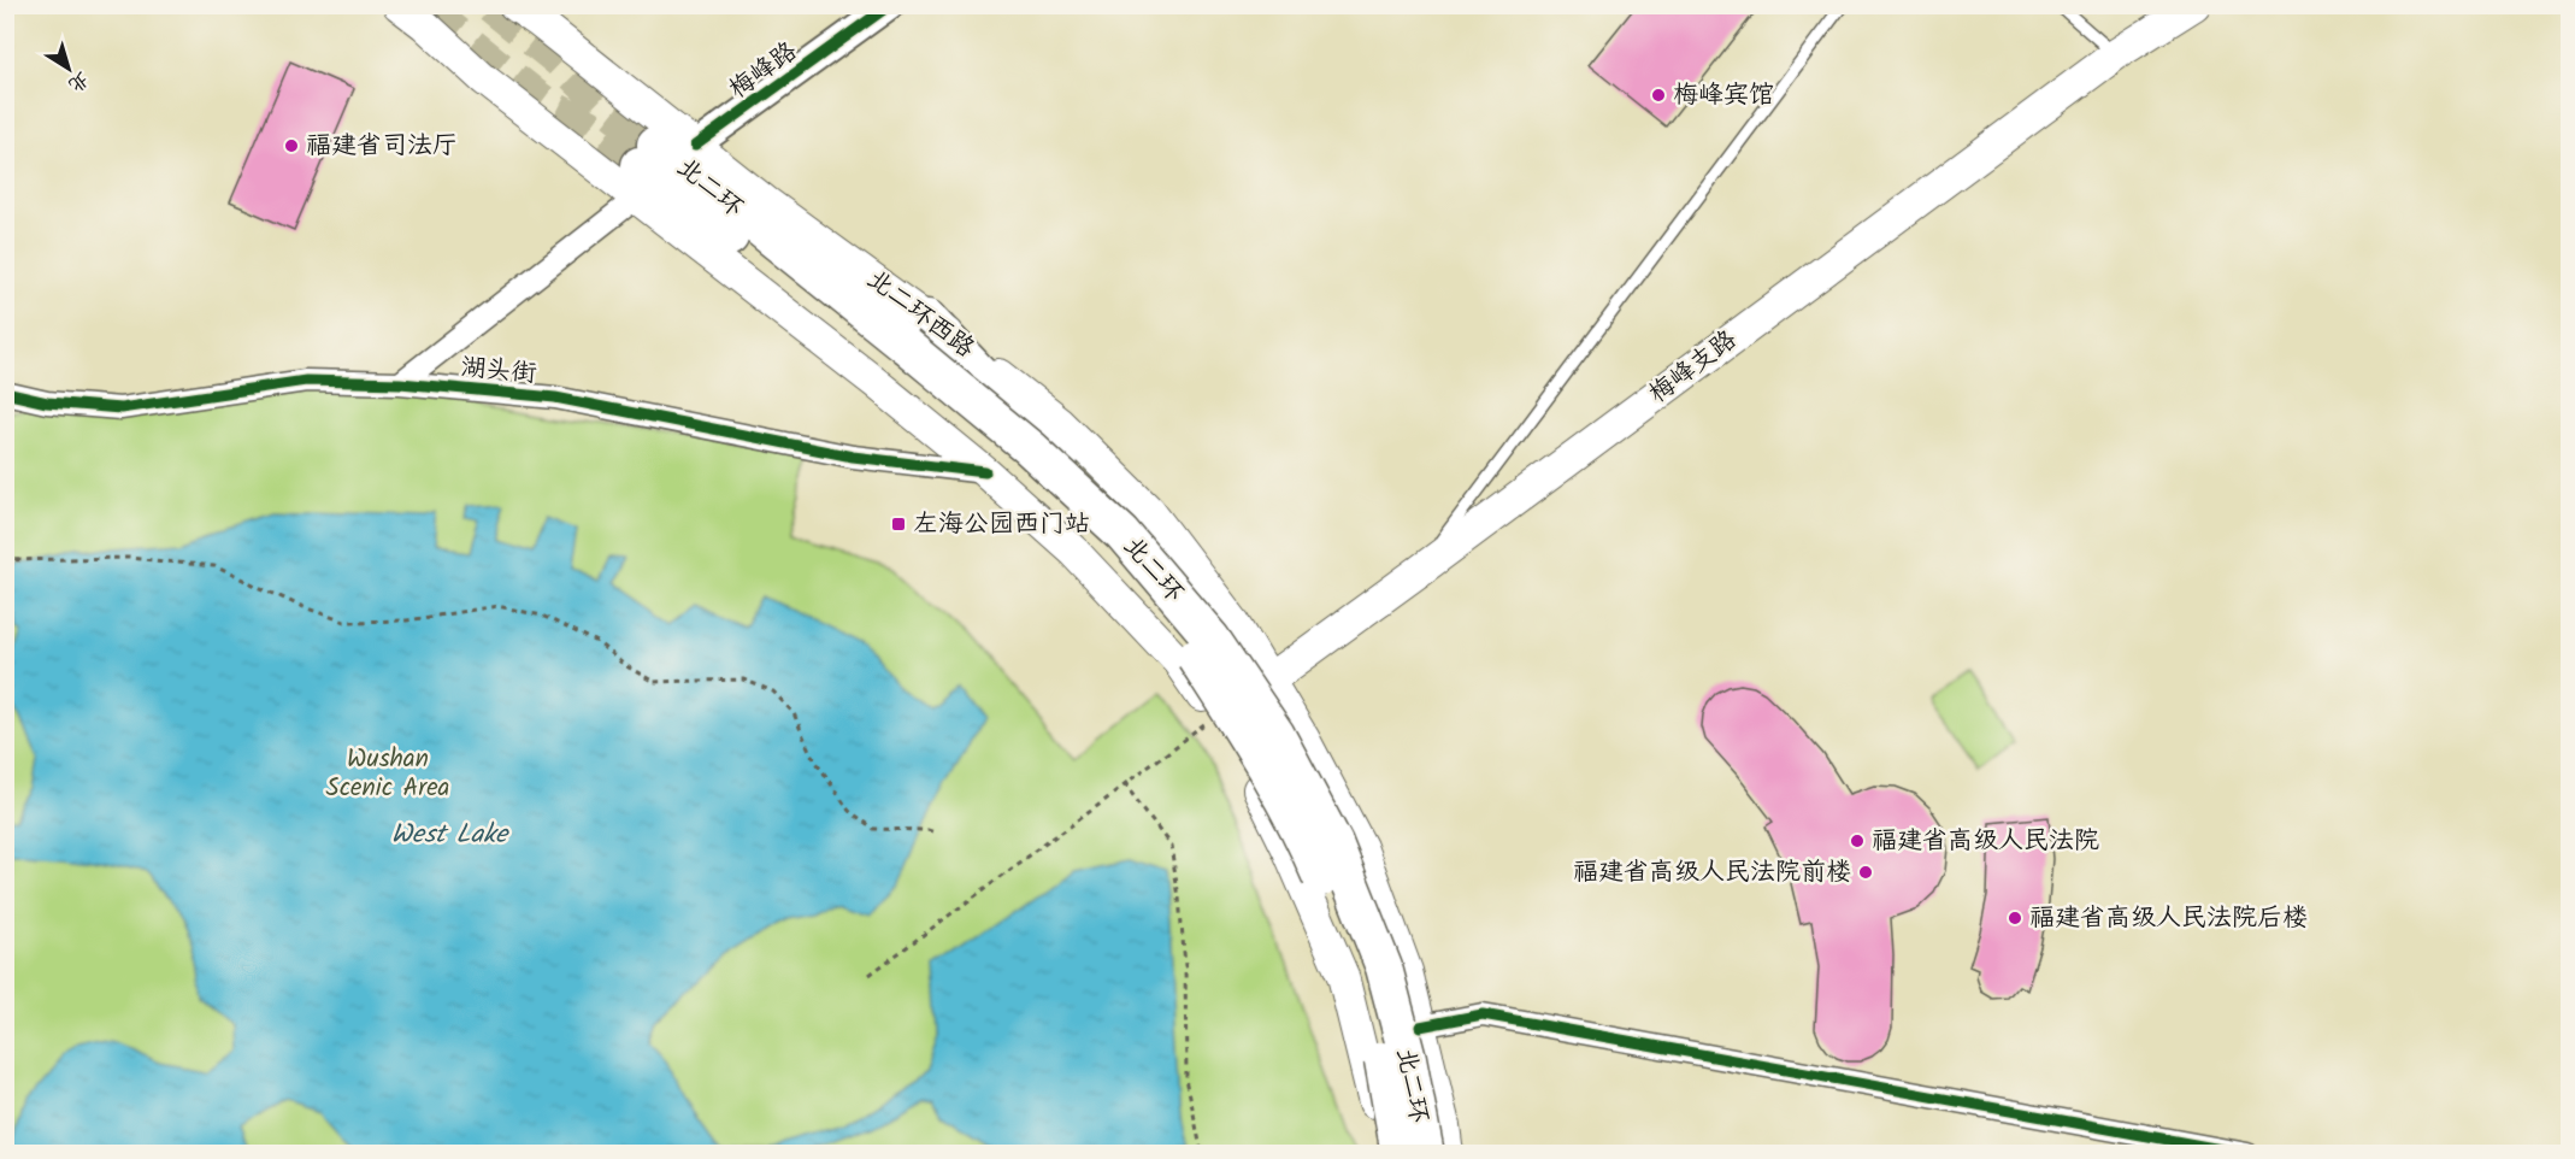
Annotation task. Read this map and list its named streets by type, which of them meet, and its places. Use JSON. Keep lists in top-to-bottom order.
{
  "streets": {
    "highway": ["北二环"],
    "main road": ["北二环西路", "梅峰支路"],
    "street": ["梅峰路", "湖头街"]
  },
  "crossings": [
    ["梅峰路", "北二环西路"],
    ["北二环西路", "梅峰支路"]
  ],
  "water": ["West Lake"],
  "parks": ["Wushan Scenic Area"],
  "places": {
    "other": [
      "梅峰宾馆",
      "福建省司法厅",
      "福建省高级人民法院",
      "福建省高级人民法院前楼",
      "福建省高级人民法院后楼"
    ],
    "transit": ["左海公园西门站"]
  },
  "north": "bottom right"
}
